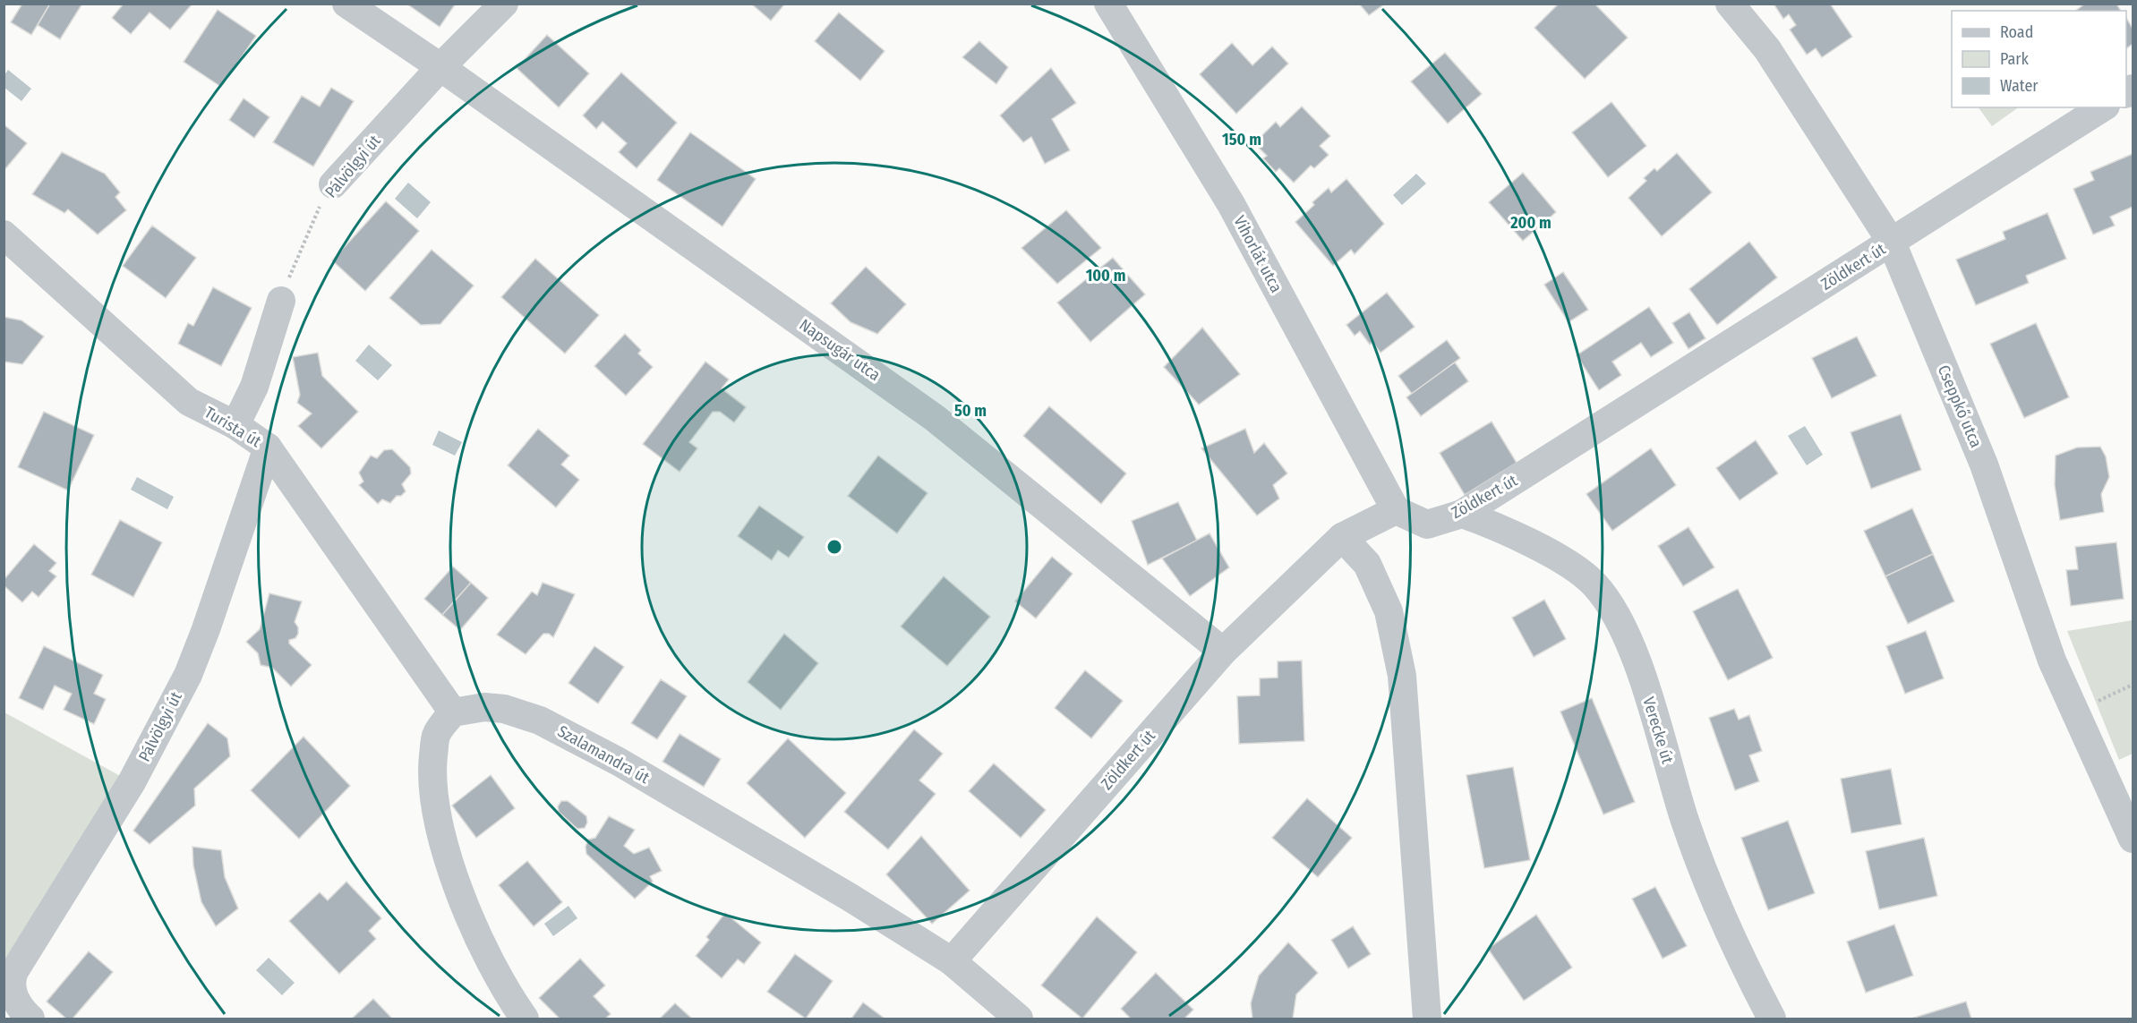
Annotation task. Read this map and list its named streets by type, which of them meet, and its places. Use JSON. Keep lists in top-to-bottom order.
{
  "streets": {
    "street": [
      "Pálvölgyi út",
      "Vihorlát utca",
      "Zöldkert út",
      "Napsugár utca",
      "Cseppkő utca",
      "Turista út",
      "Verecke út",
      "Szalamandra út"
    ]
  },
  "crossings": [
    ["Pálvölgyi út", "Napsugár utca"],
    ["Pálvölgyi út", "Turista út"],
    ["Vihorlát utca", "Zöldkert út"],
    ["Zöldkert út", "Napsugár utca"],
    ["Zöldkert út", "Cseppkő utca"],
    ["Zöldkert út", "Verecke út"],
    ["Zöldkert út", "Szalamandra út"],
    ["Turista út", "Szalamandra út"]
  ],
  "legend": ["Road", "Park", "Water"],
  "rings": [
    "150 m",
    "200 m",
    "100 m",
    "50 m"
  ]
}
